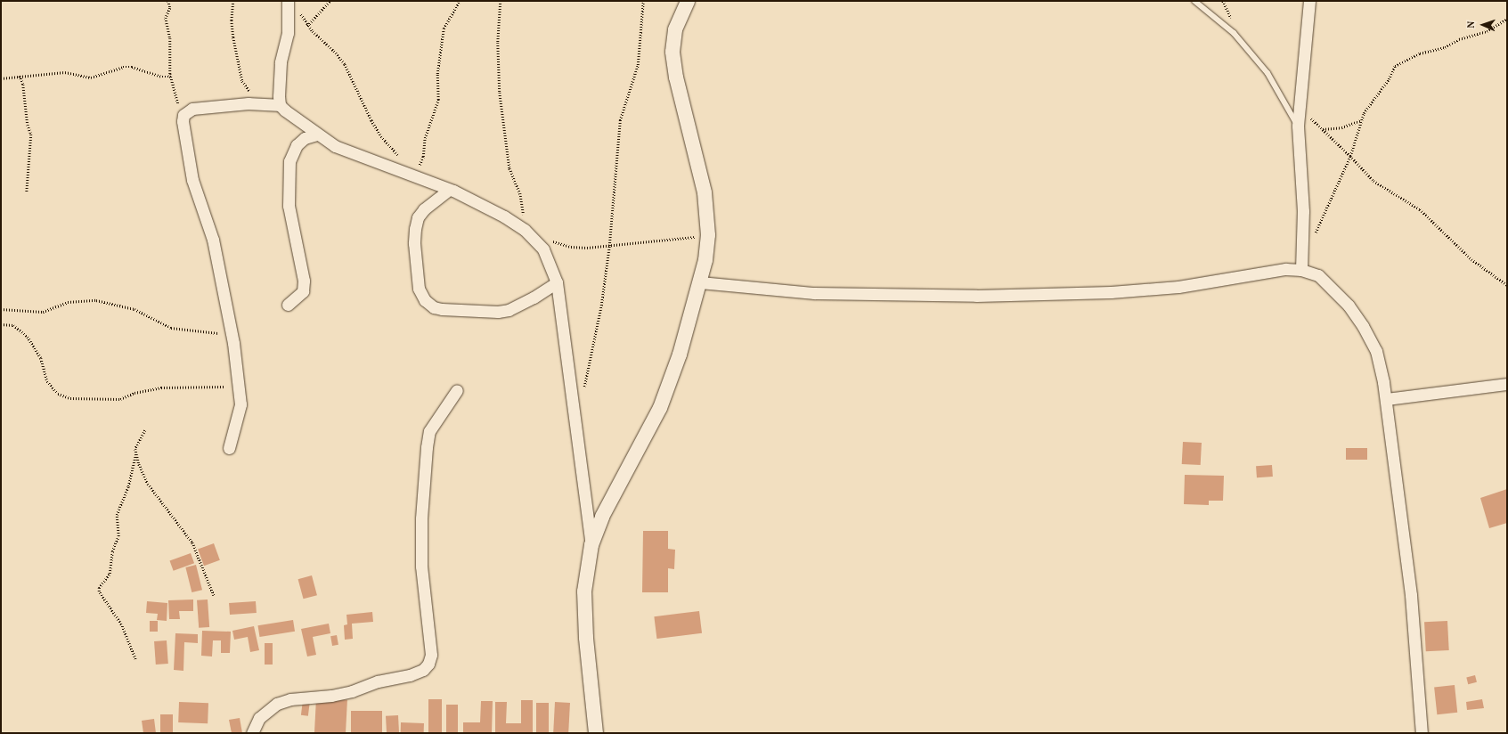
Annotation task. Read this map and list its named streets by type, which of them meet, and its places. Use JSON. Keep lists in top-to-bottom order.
{
  "north": "left"
}
